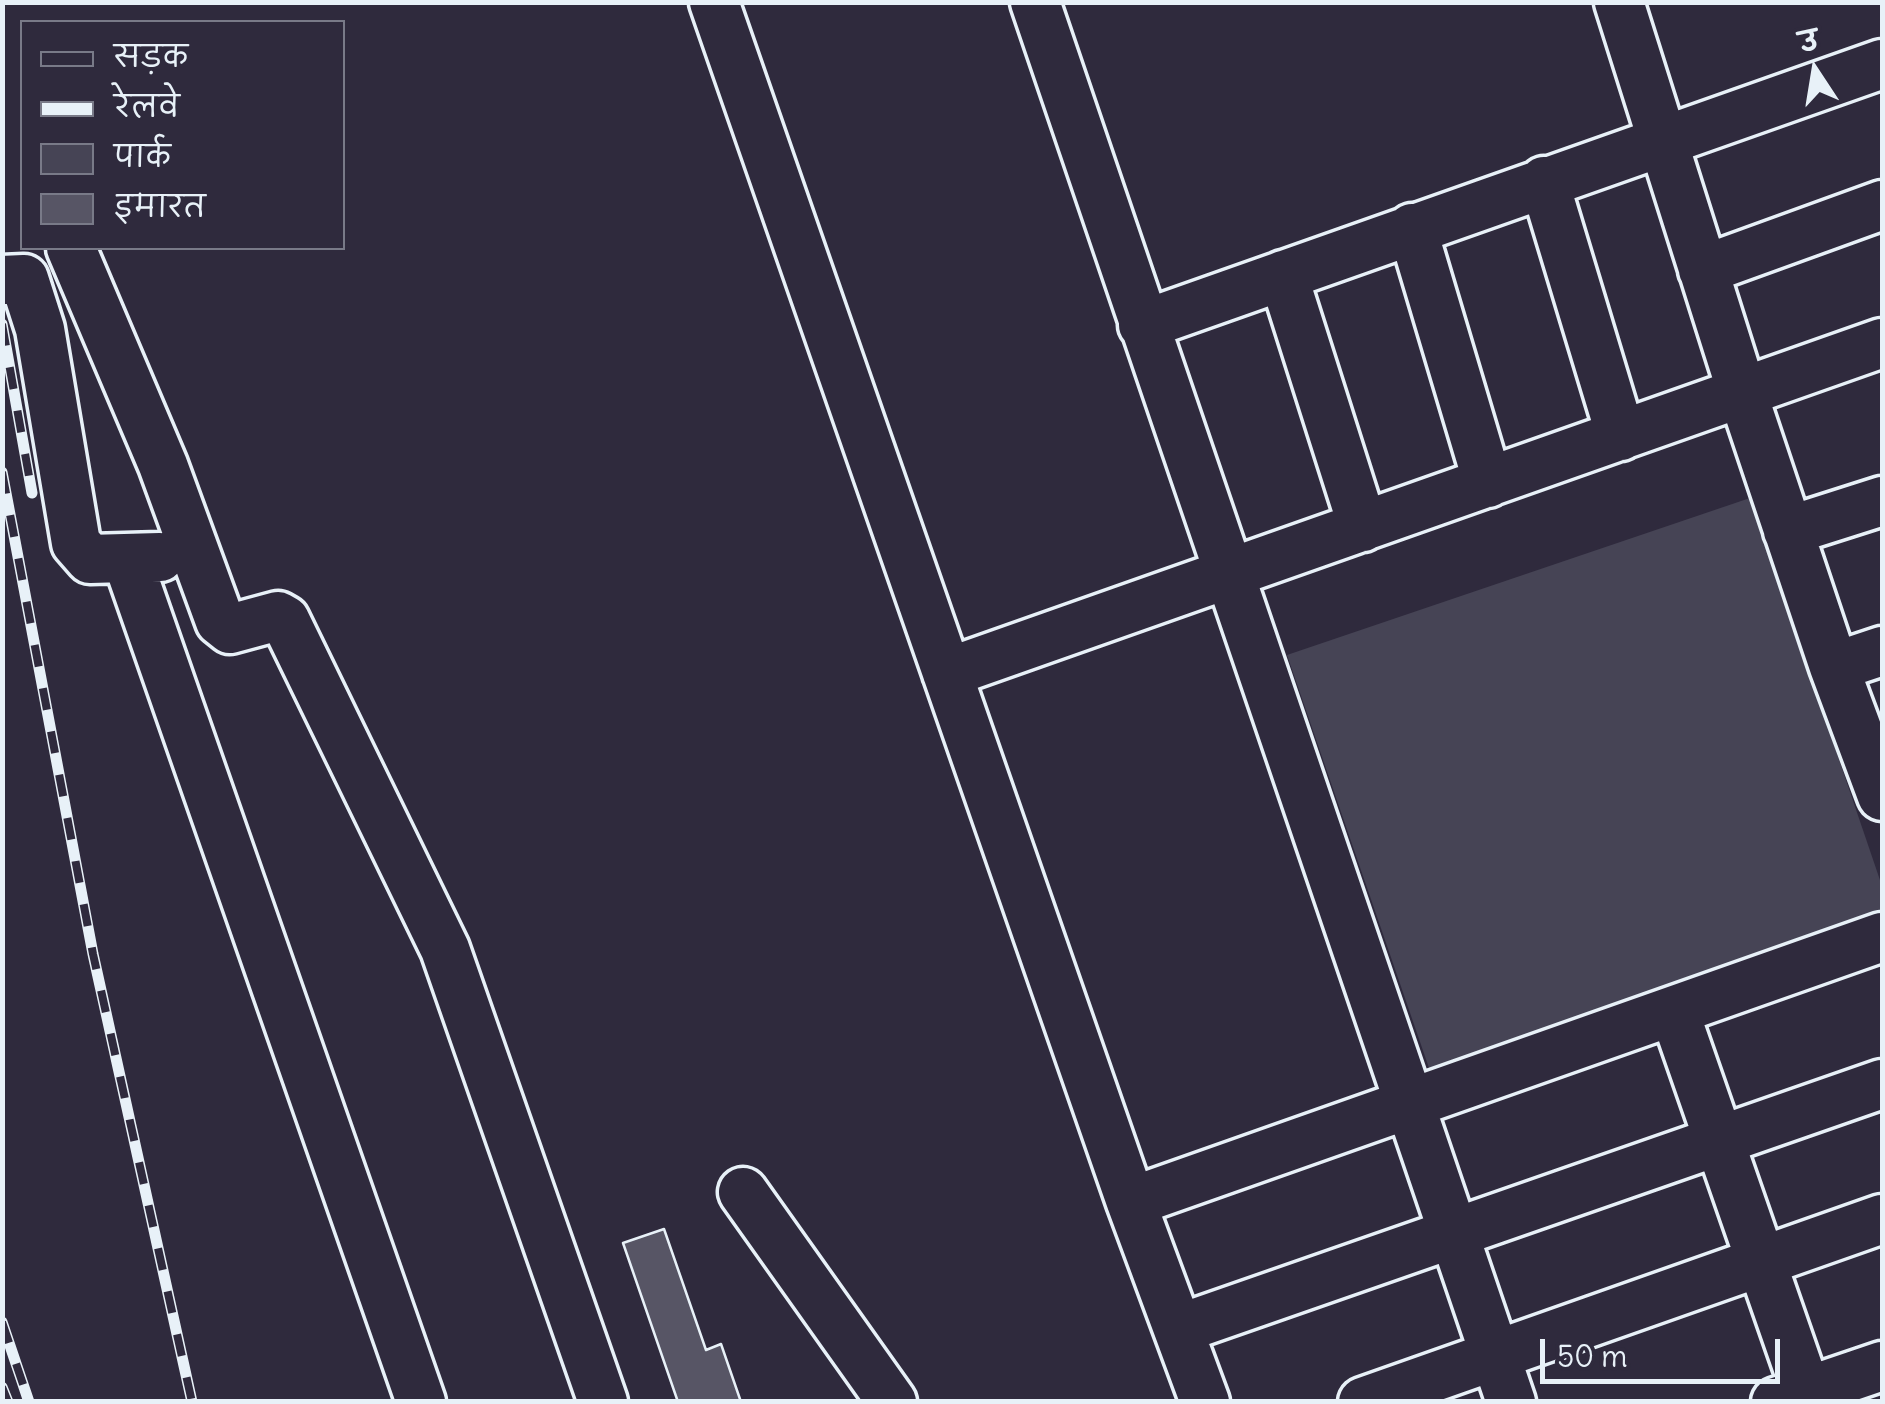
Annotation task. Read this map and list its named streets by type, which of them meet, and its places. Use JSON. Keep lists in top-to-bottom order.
{
  "legend": [
    "सड़क",
    "रेलवे",
    "पार्क",
    "इमारत"
  ],
  "scale_bar": "50 m",
  "north": "top"
}
